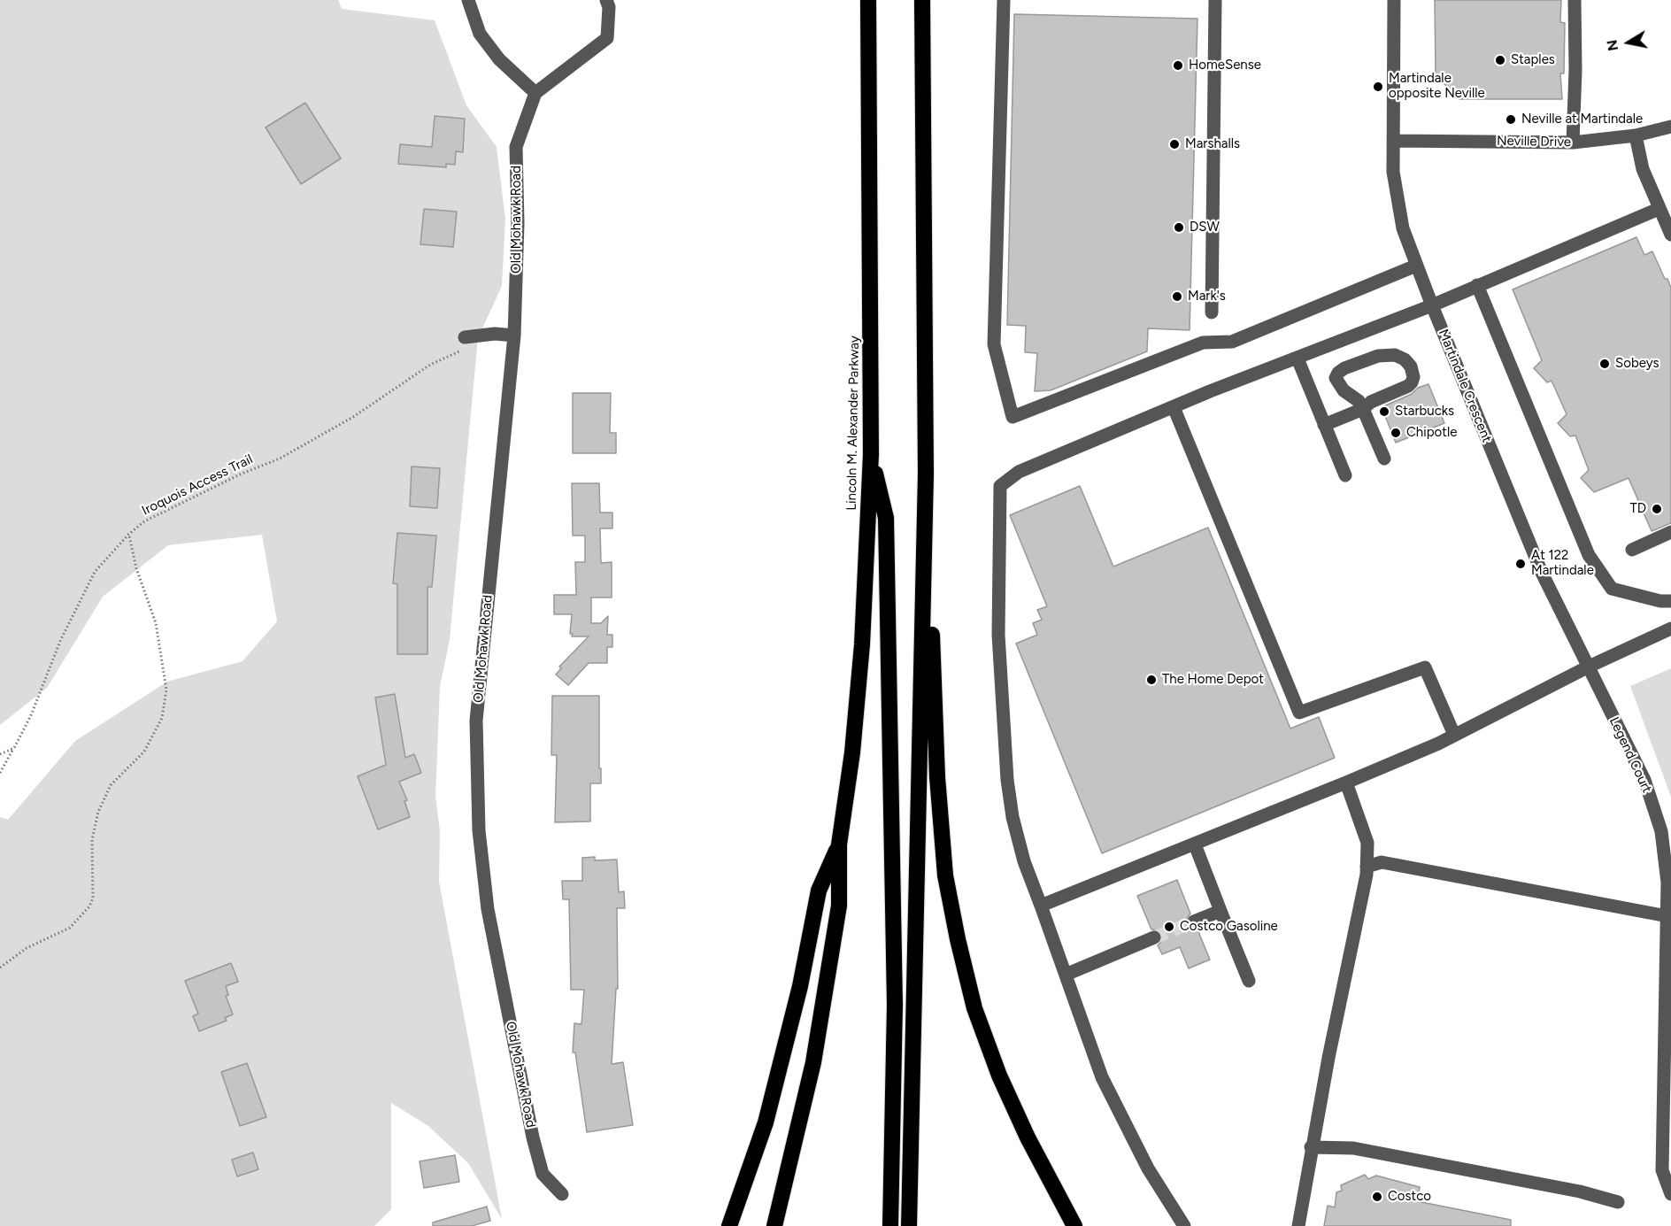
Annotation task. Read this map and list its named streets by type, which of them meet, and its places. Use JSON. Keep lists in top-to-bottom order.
{
  "streets": {
    "highway": ["Lincoln M. Alexander Parkway"],
    "street": [
      "Neville Drive",
      "Old Mohawk Road",
      "Martindale Crescent",
      "Legend Court"
    ],
    "path": ["Iroquois Access Trail"]
  },
  "crossings": [
    ["Neville Drive", "Martindale Crescent"],
    ["Martindale Crescent", "Legend Court"]
  ],
  "places": [
    "Staples",
    "HomeSense",
    "Martindale opposite Neville",
    "Neville at Martindale",
    "Marshalls",
    "DSW",
    "Mark's",
    "Sobeys",
    "Starbucks",
    "Chipotle",
    "TD",
    "At 122 Martindale",
    "The Home Depot",
    "Costco Gasoline",
    "Costco"
  ],
  "north": "left"
}
